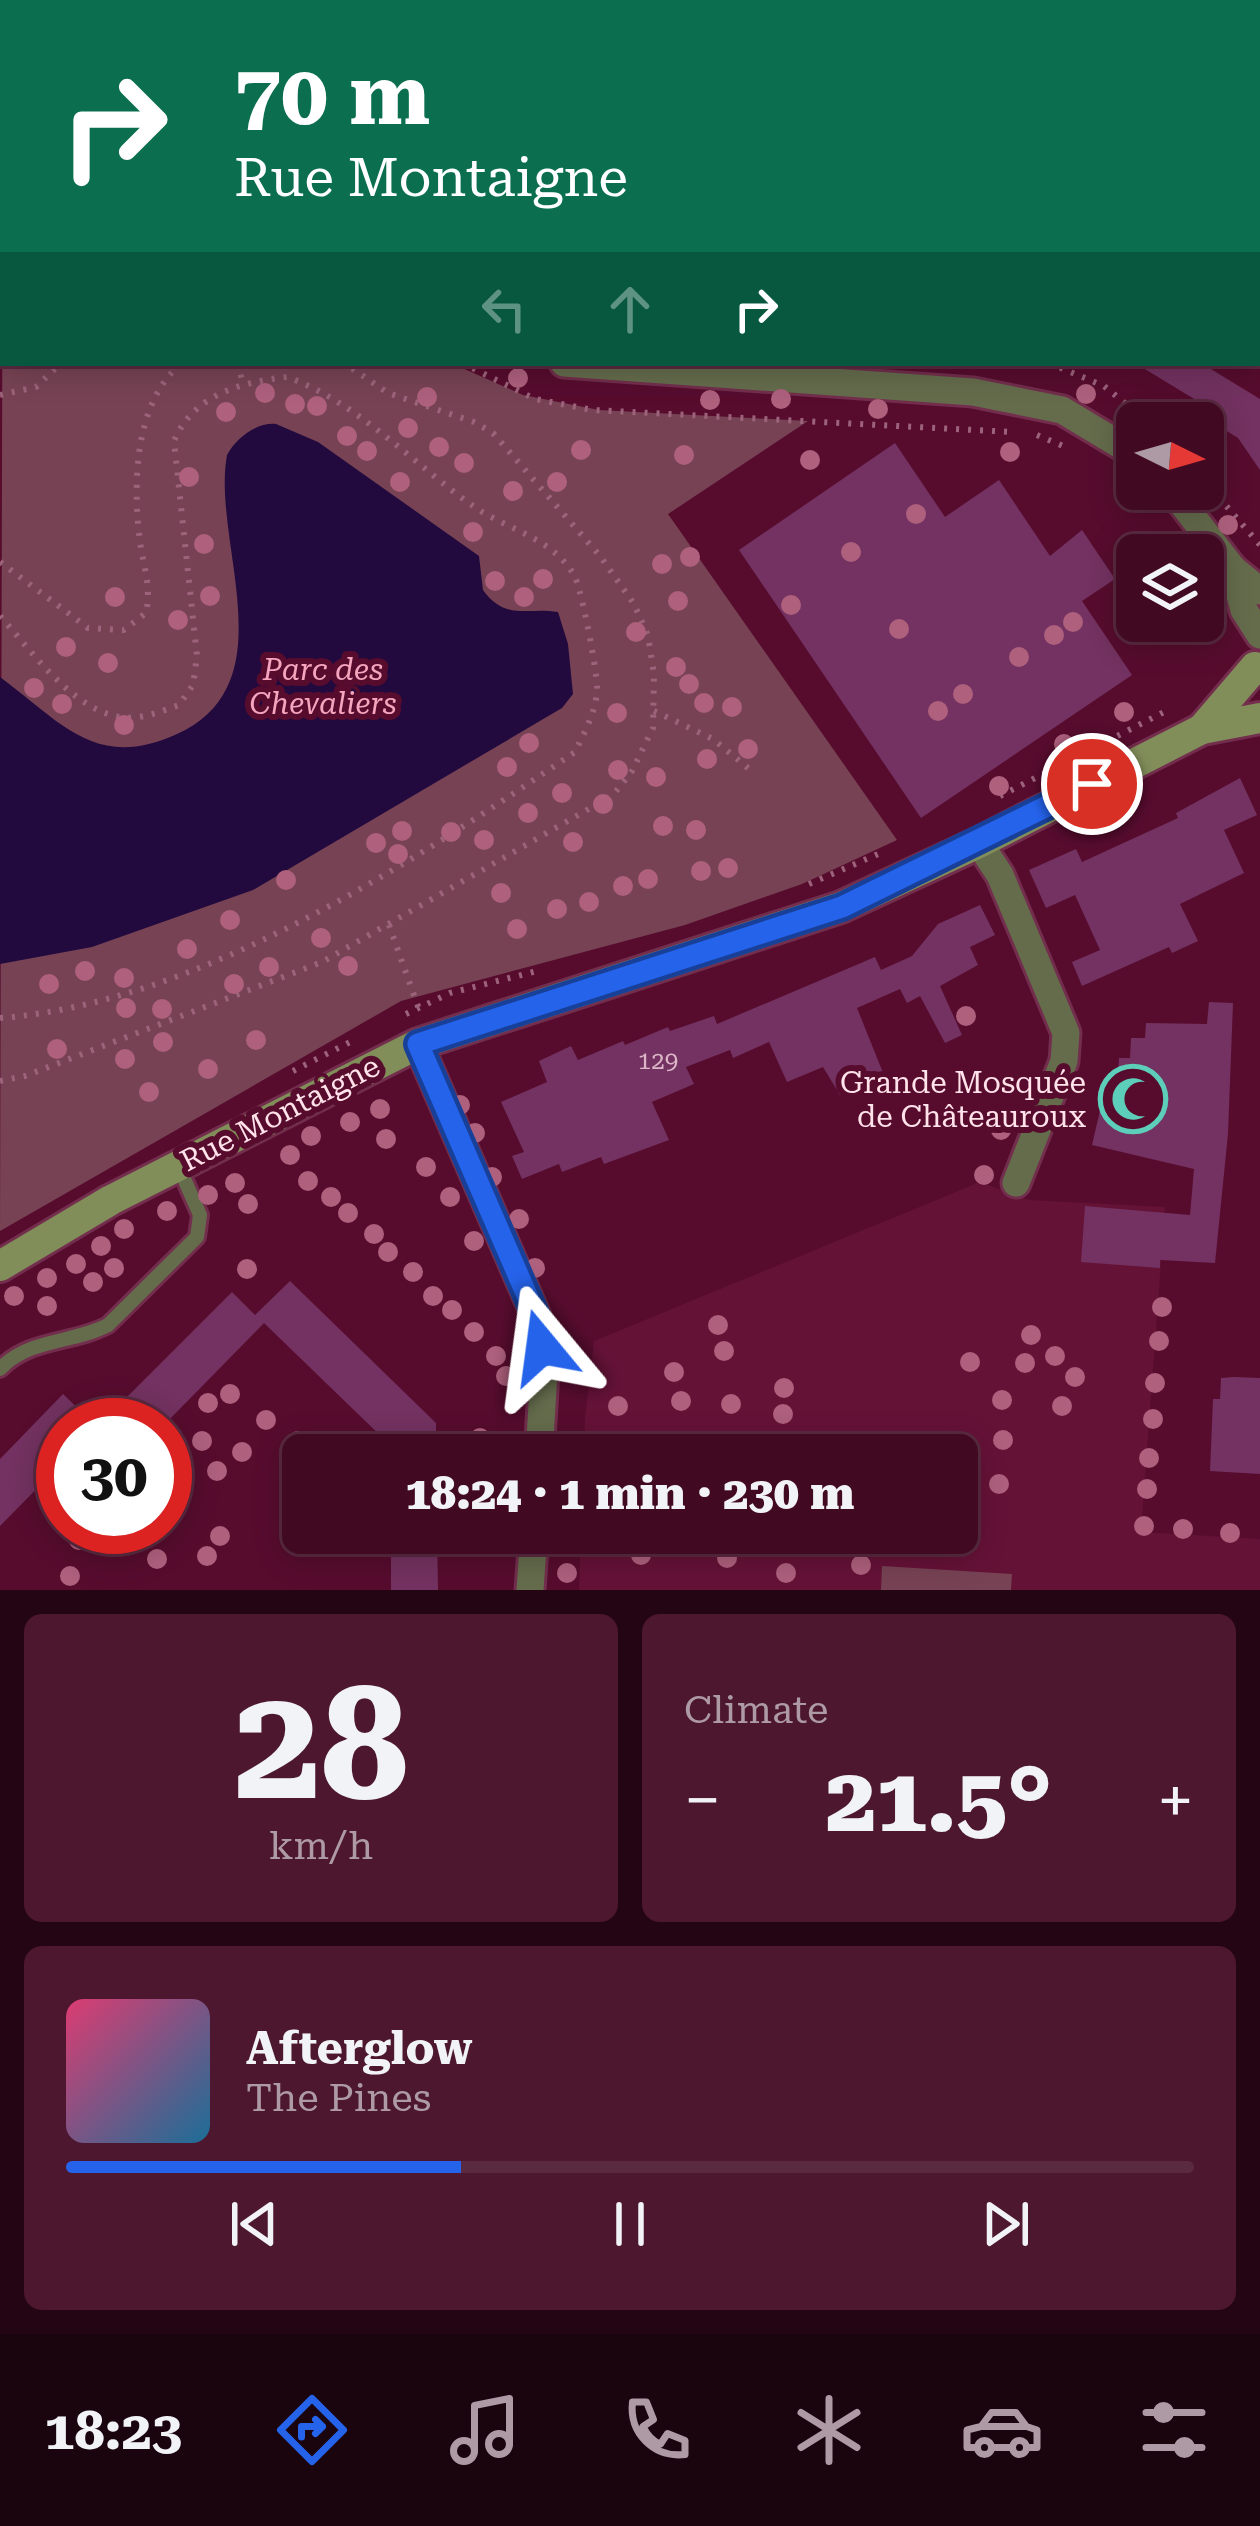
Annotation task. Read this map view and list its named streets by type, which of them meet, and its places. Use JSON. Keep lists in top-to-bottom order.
{
  "streets": {
    "street": ["Rue Montaigne"]
  },
  "parks": ["Parc des Chevaliers"],
  "places": {
    "mosque": ["Grande Mosquée de Châteauroux"]
  },
  "house_numbers": ["129"],
  "north": "right",
  "page": {
    "turn": ["70 m", "Rue Montaigne"],
    "limit": "30",
    "trip": "18:24 · 1 min · 230 m",
    "tile": [
      ["28", "km/h"],
      "Climate"
    ],
    "heat": ["−", "21.5°", "+"],
    "song": ["Afterglow", "The Pines"],
    "tabs": "18:23"
  }
}
